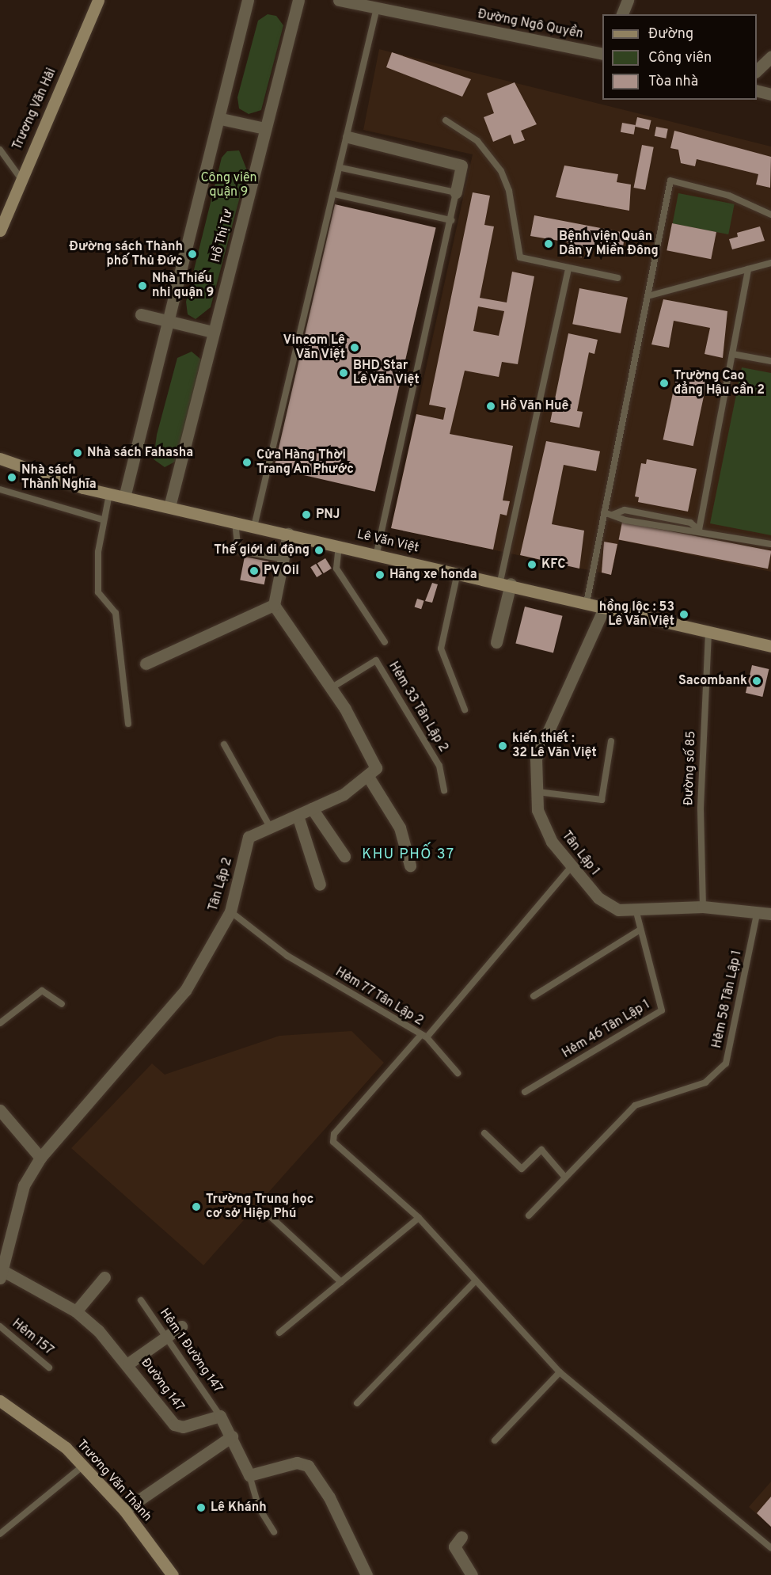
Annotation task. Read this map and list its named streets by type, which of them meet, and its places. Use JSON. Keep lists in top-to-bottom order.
{
  "streets": {
    "main road": ["Trương Văn Hải", "Lê Văn Việt", "Trương Văn Thành"],
    "street": [
      "Đường Ngô Quyền",
      "Hồ Thị Tư",
      "Tân Lập 1",
      "Tân Lập 2",
      "Đường 147"
    ],
    "lane": [
      "Hẻm 33 Tân Lập 2",
      "Đường số 85",
      "Hẻm 77 Tân Lập 2",
      "Hẻm 58 Tân Lập 1",
      "Hẻm 46 Tân Lập 1",
      "Hẻm 157",
      "Hẻm 1 Đường 147"
    ]
  },
  "crossings": [
    ["Hồ Thị Tư", "Lê Văn Việt"],
    ["Lê Văn Việt", "Đường số 85"],
    ["Lê Văn Việt", "Tân Lập 1"],
    ["Đường số 85", "Tân Lập 1"],
    ["Tân Lập 1", "Hẻm 77 Tân Lập 2"],
    ["Tân Lập 1", "Hẻm 58 Tân Lập 1"],
    ["Tân Lập 1", "Hẻm 46 Tân Lập 1"],
    ["Tân Lập 2", "Hẻm 77 Tân Lập 2"],
    ["Tân Lập 2", "Đường 147"],
    ["Hẻm 1 Đường 147", "Đường 147"]
  ],
  "districts": ["KHU PHỐ 37"],
  "parks": ["Công viên quận 9"],
  "places": [
    "Bệnh viện Quân Dân y Miền Đông",
    "Đường sách Thành phố Thủ Đức",
    "Nhà Thiếu nhi quận 9",
    "Vincom Lê Văn Việt",
    "BHD Star Lê Văn Việt",
    "Trường Cao đẳng Hậu cần 2",
    "Hồ Văn Huê",
    "Nhà sách Fahasha",
    "Cửa Hàng Thời Trang An Phước",
    "Nhà sách Thành Nghĩa",
    "PNJ",
    "Thế giới di động",
    "KFC",
    "PV Oil",
    "Hãng xe honda",
    "hồng lộc : 53 Lê Văn Việt",
    "Sacombank",
    "kiến thiết : 32 Lê Văn Việt",
    "Trường Trung học cơ sở Hiệp Phú",
    "Lê Khánh"
  ],
  "legend": ["Đường", "Công viên", "Tòa nhà"]
}
